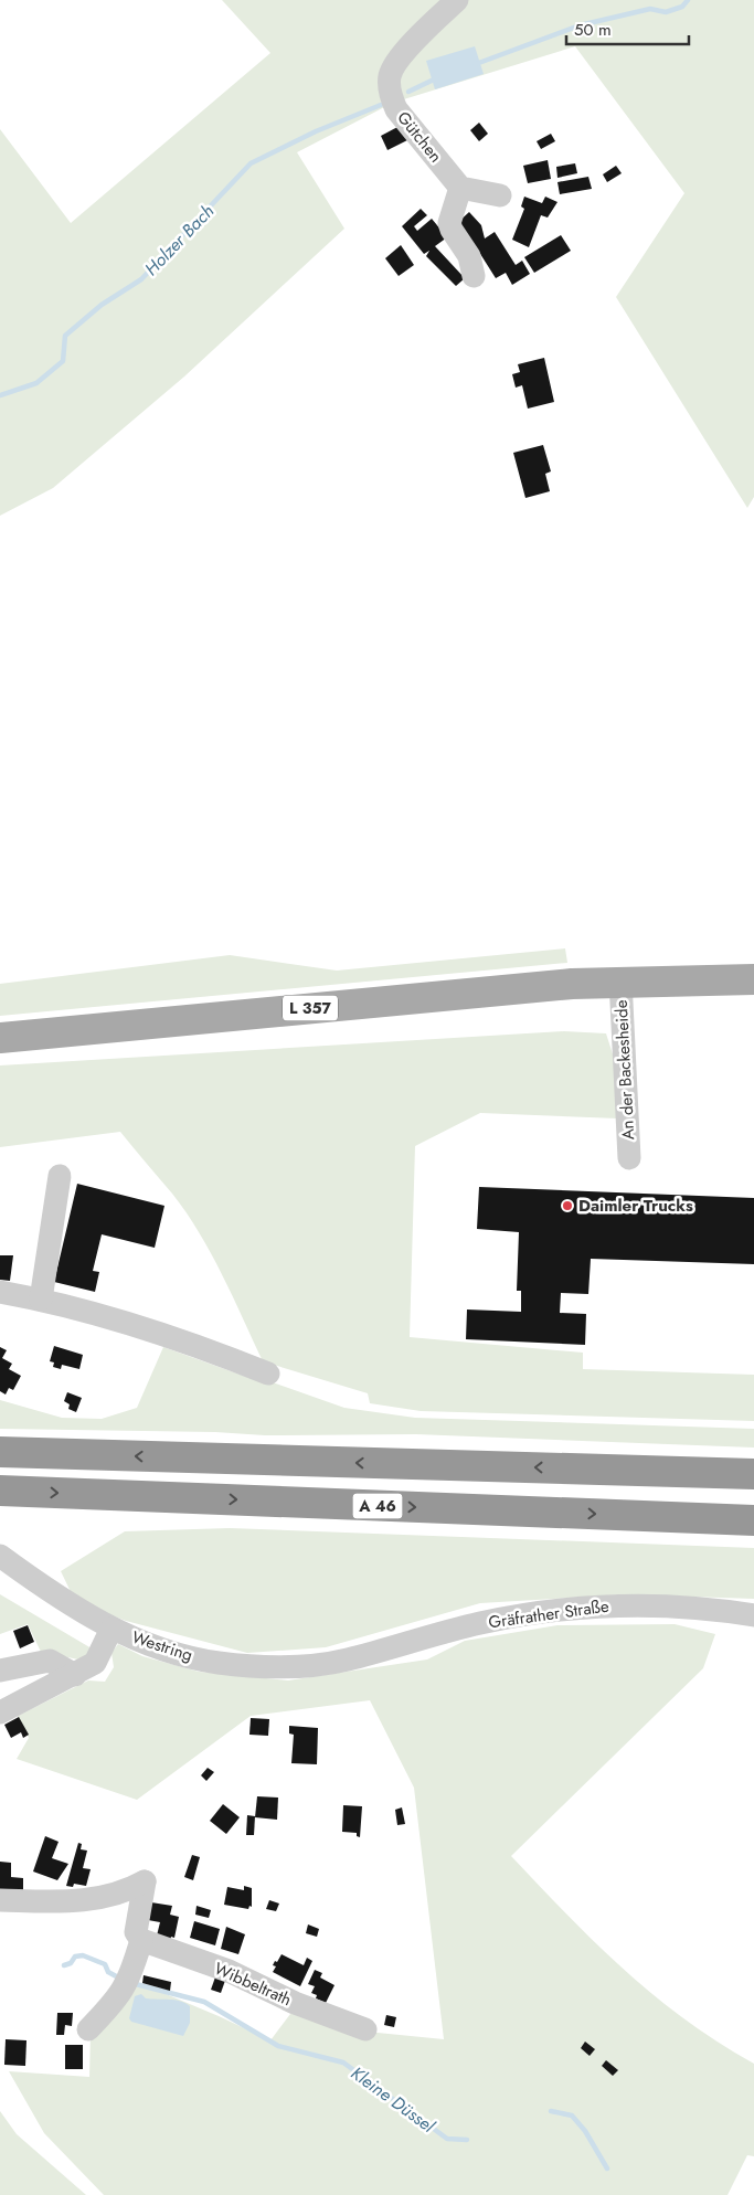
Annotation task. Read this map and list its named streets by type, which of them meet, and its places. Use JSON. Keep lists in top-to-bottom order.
{
  "streets": {
    "highway": ["A 46"],
    "main road": ["L 357"],
    "street": [
      "Gütchen",
      "An der Backesheide",
      "Gräfrather Straße",
      "Westring",
      "Wibbeltrath"
    ]
  },
  "crossings": [
    ["L 357", "An der Backesheide"],
    ["Gräfrather Straße", "Westring"]
  ],
  "water": ["Holzer Bach", "Kleine Düssel"],
  "places": ["Daimler Trucks"],
  "scale_bar": "50 m"
}
